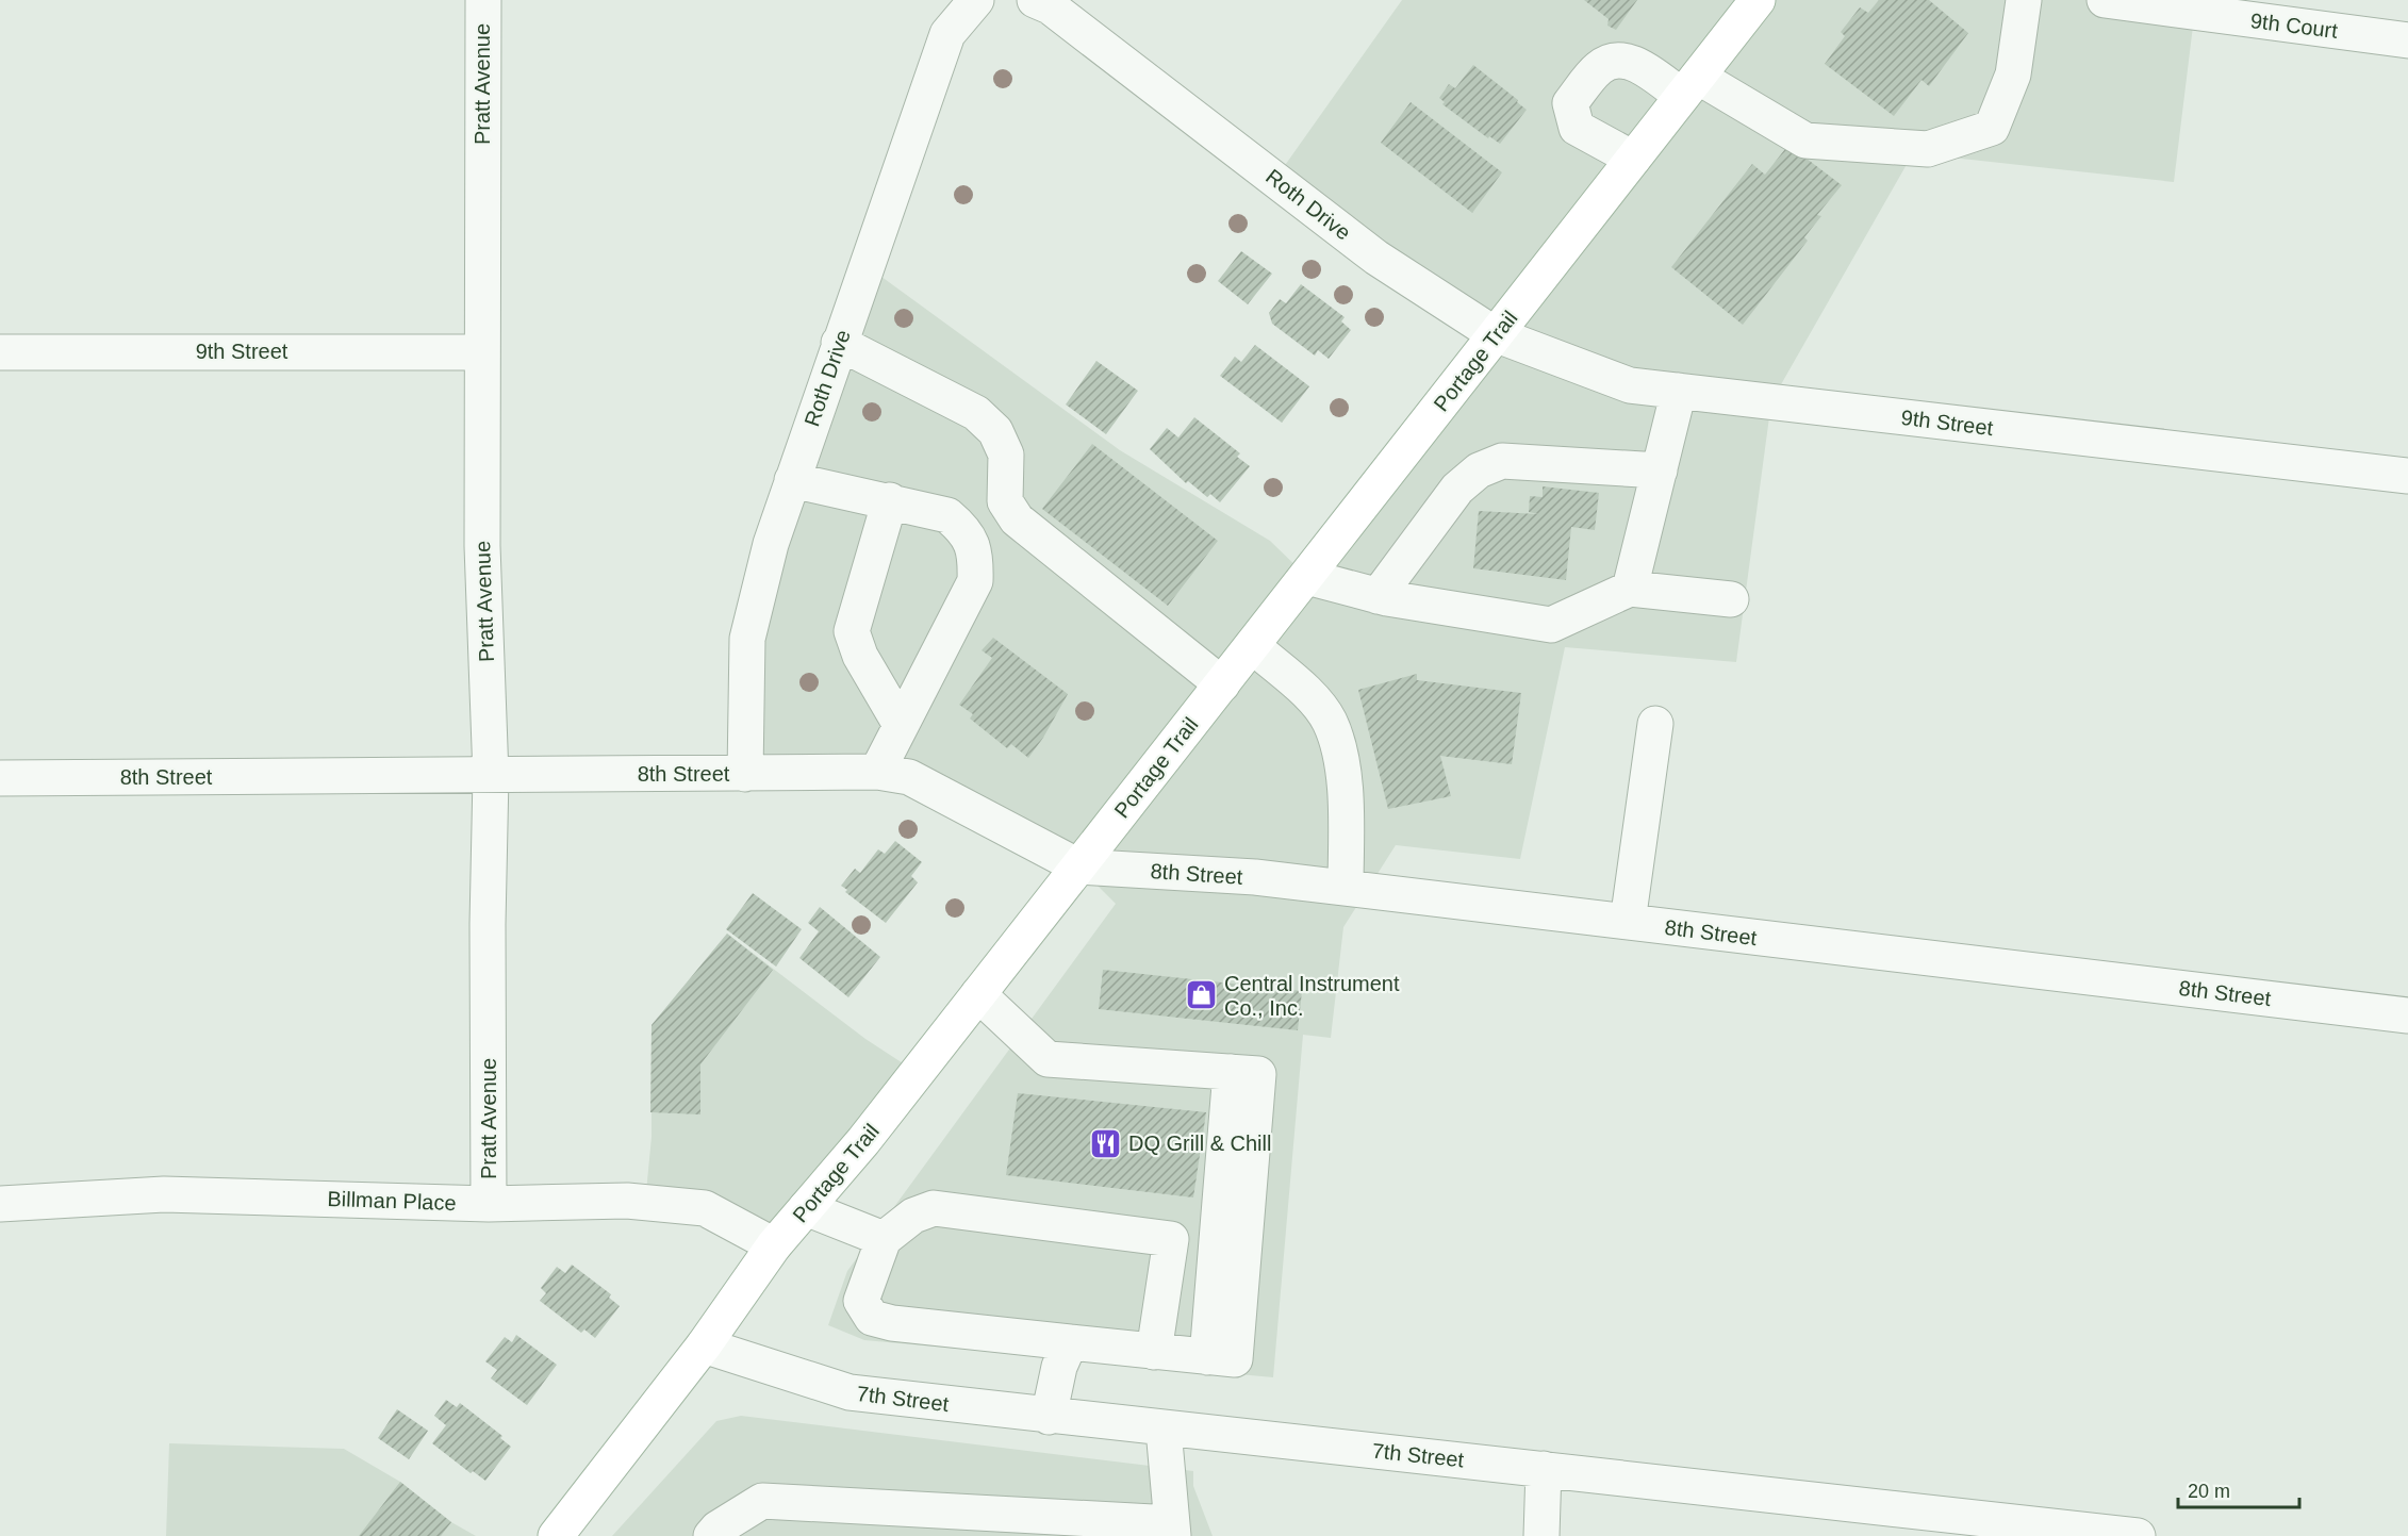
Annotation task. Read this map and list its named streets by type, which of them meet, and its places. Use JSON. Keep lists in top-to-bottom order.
{
  "streets": {
    "main road": ["Portage Trail"],
    "street": [
      "9th Court",
      "Pratt Avenue",
      "Roth Drive",
      "9th Street",
      "8th Street",
      "Billman Place",
      "7th Street"
    ]
  },
  "crossings": [
    ["Pratt Avenue", "9th Street"],
    ["Pratt Avenue", "8th Street"],
    ["Pratt Avenue", "Billman Place"],
    ["Roth Drive", "9th Street"],
    ["Roth Drive", "Portage Trail"],
    ["Roth Drive", "8th Street"],
    ["9th Street", "Portage Trail"],
    ["Portage Trail", "8th Street"],
    ["Portage Trail", "Billman Place"],
    ["Portage Trail", "7th Street"]
  ],
  "places": {
    "shop": ["Central Instrument Co., Inc."],
    "restaurant": ["DQ Grill & Chill"]
  },
  "scale_bar": "20 m"
}
